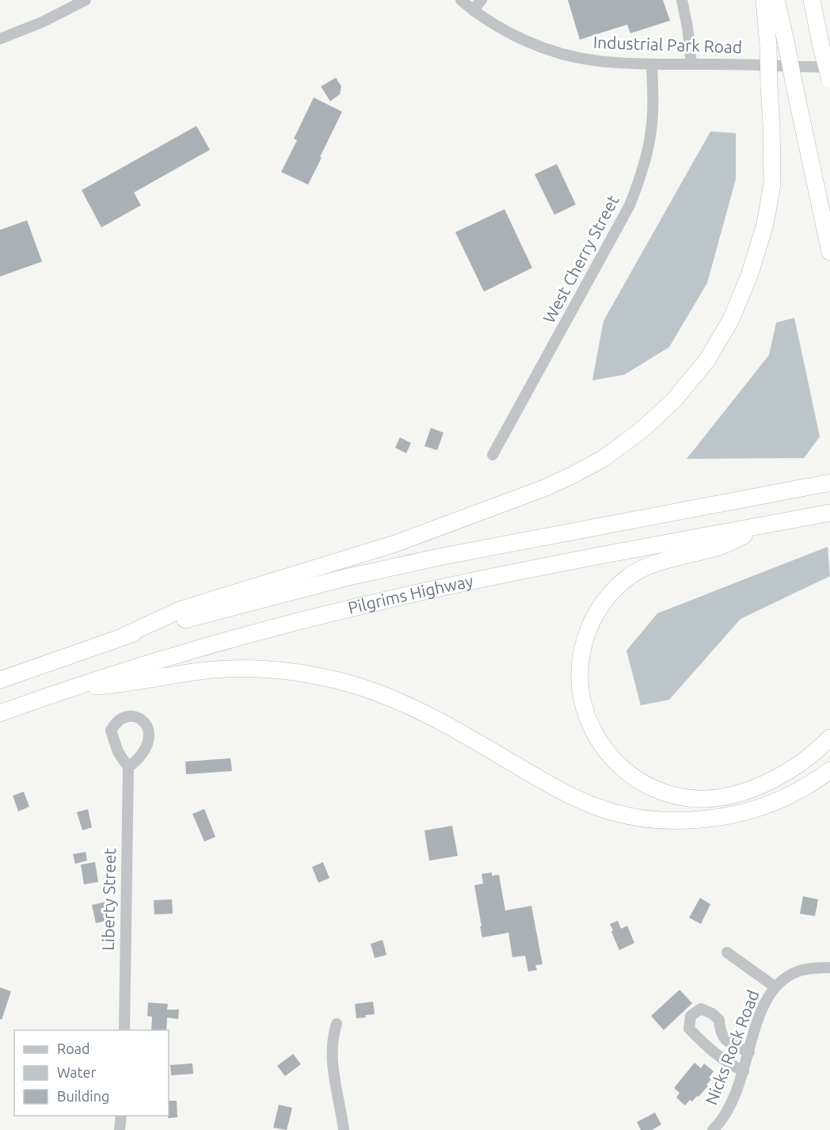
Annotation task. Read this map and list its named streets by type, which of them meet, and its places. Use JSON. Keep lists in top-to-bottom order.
{
  "streets": {
    "highway": ["Pilgrims Highway"],
    "street": [
      "Industrial Park Road",
      "West Cherry Street",
      "Liberty Street",
      "Nicks Rock Road"
    ]
  },
  "crossings": [
    ["Industrial Park Road", "West Cherry Street"]
  ],
  "legend": ["Road", "Water", "Building"]
}
